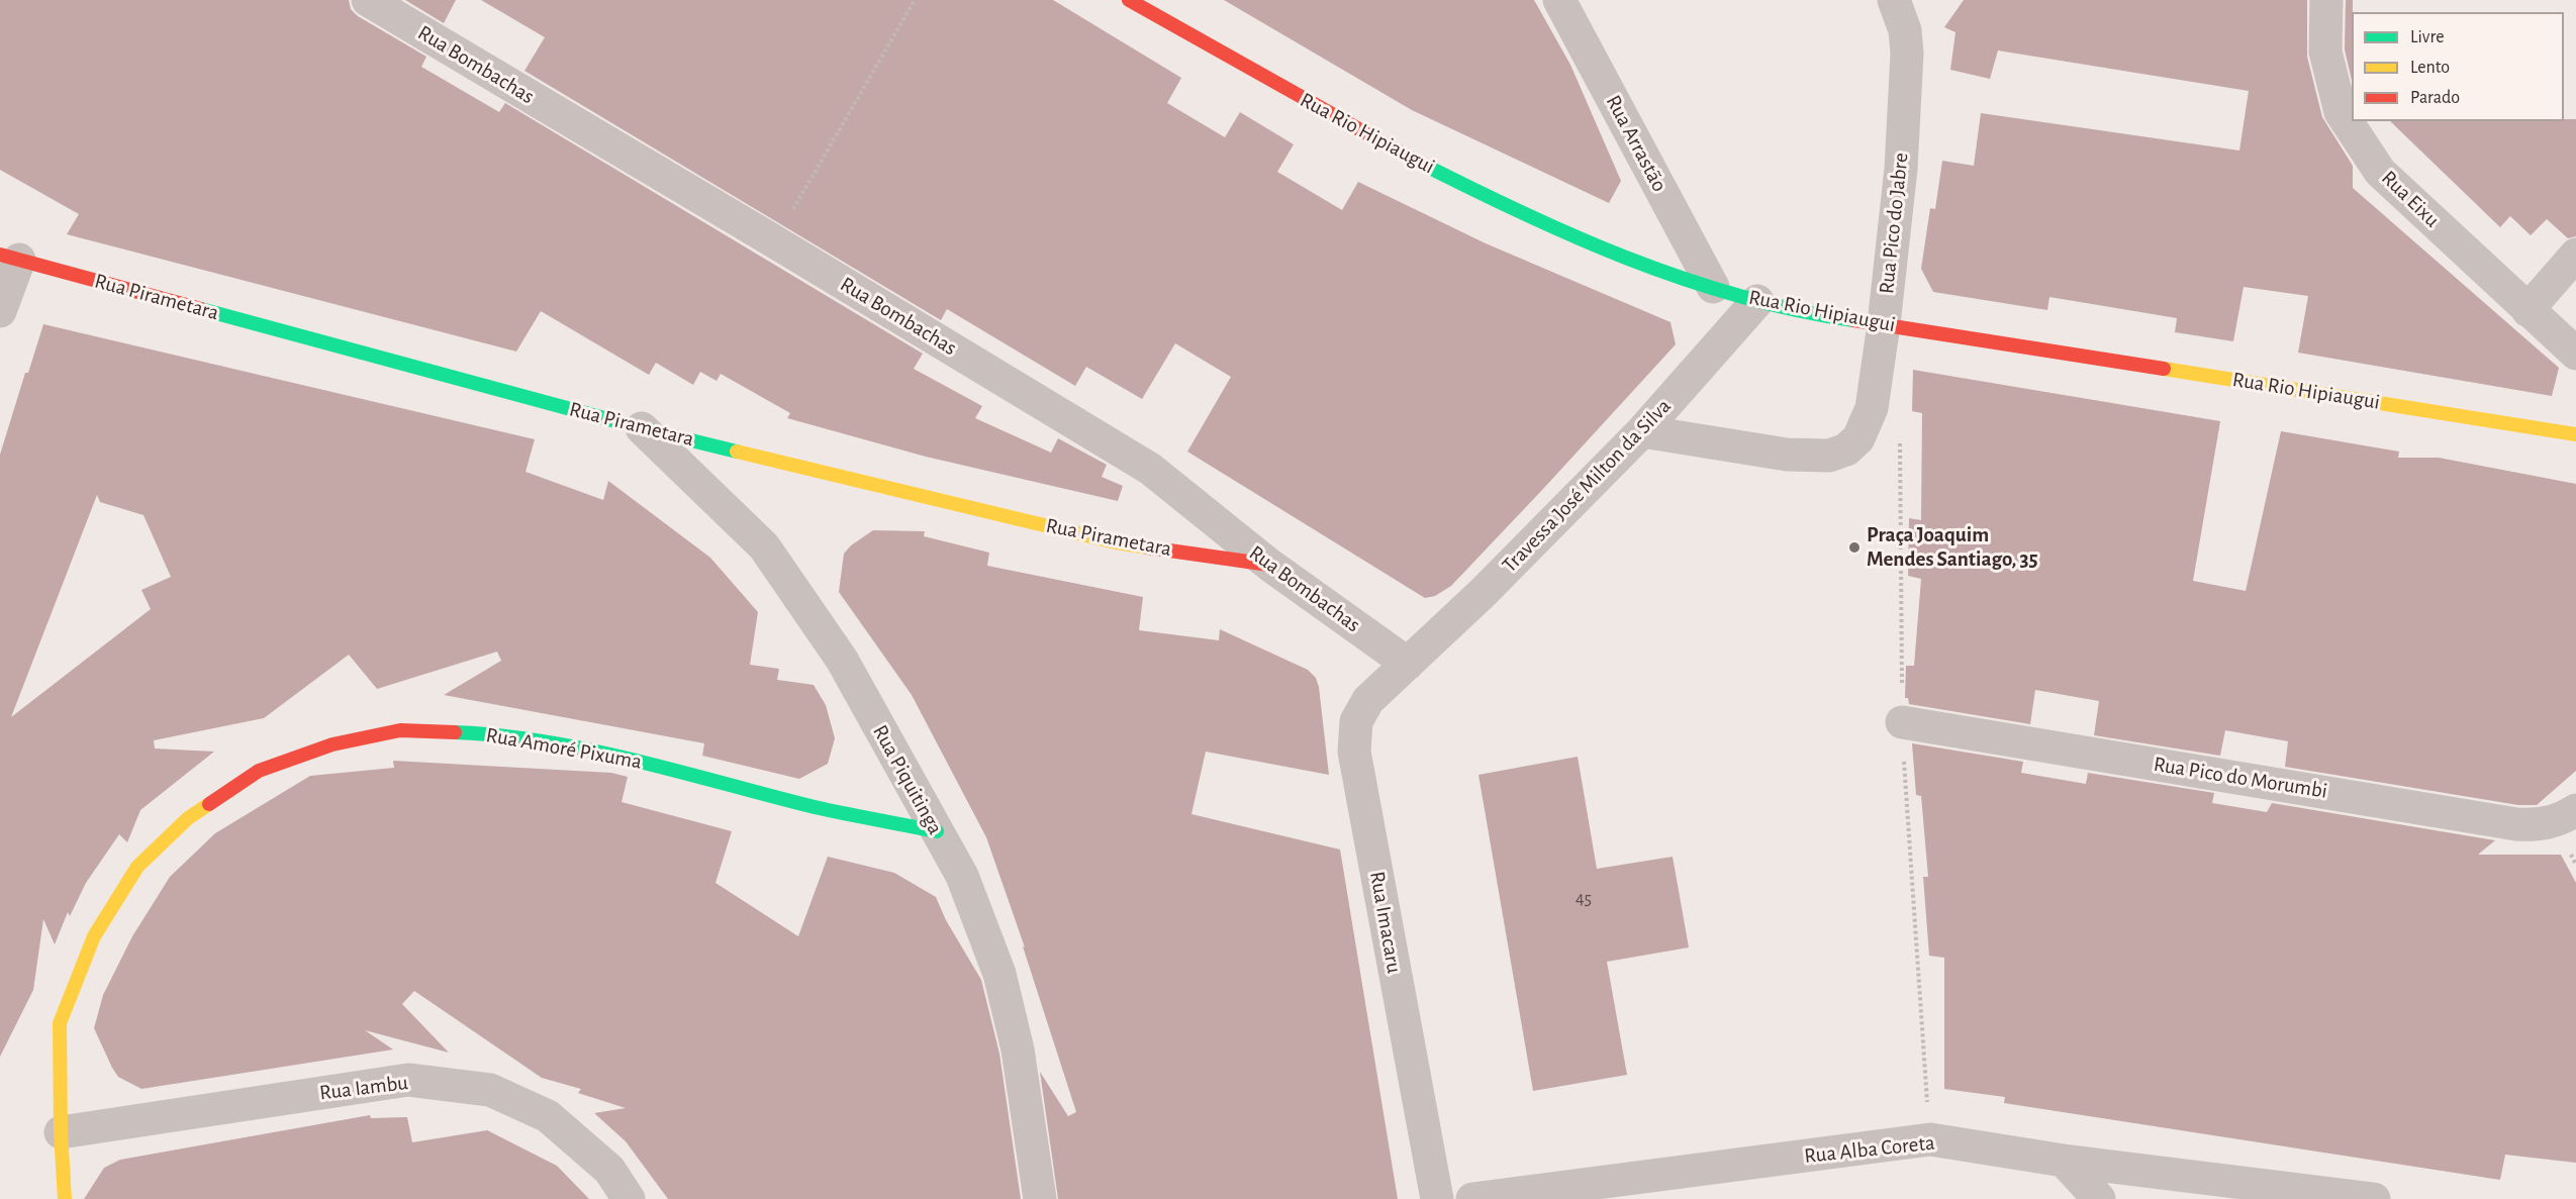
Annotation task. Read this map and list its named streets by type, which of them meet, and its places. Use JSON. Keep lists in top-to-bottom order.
{
  "streets": {
    "street": [
      "Rua Bombachas",
      "Rua Rio Hipiaugui",
      "Rua Arrastão",
      "Rua Eixu",
      "Rua Pico do Jabre",
      "Rua Pirametara",
      "Travessa José Milton da Silva",
      "Rua Amoré Pixuma",
      "Rua Pico do Morumbi",
      "Rua Piquitinga",
      "Rua Imacaru",
      "Rua Iambu",
      "Rua Alba Coreta"
    ]
  },
  "crossings": [
    ["Rua Bombachas", "Rua Pirametara"],
    ["Rua Bombachas", "Travessa José Milton da Silva"],
    ["Rua Bombachas", "Rua Imacaru"],
    ["Rua Rio Hipiaugui", "Rua Arrastão"],
    ["Rua Rio Hipiaugui", "Rua Pico do Jabre"],
    ["Rua Rio Hipiaugui", "Travessa José Milton da Silva"],
    ["Rua Pico do Jabre", "Travessa José Milton da Silva"],
    ["Rua Pirametara", "Rua Piquitinga"],
    ["Travessa José Milton da Silva", "Rua Imacaru"],
    ["Rua Amoré Pixuma", "Rua Piquitinga"],
    ["Rua Amoré Pixuma", "Rua Iambu"]
  ],
  "places": ["Praça Joaquim Mendes Santiago, 35"],
  "house_numbers": ["45"],
  "legend": ["Livre", "Lento", "Parado"]
}
